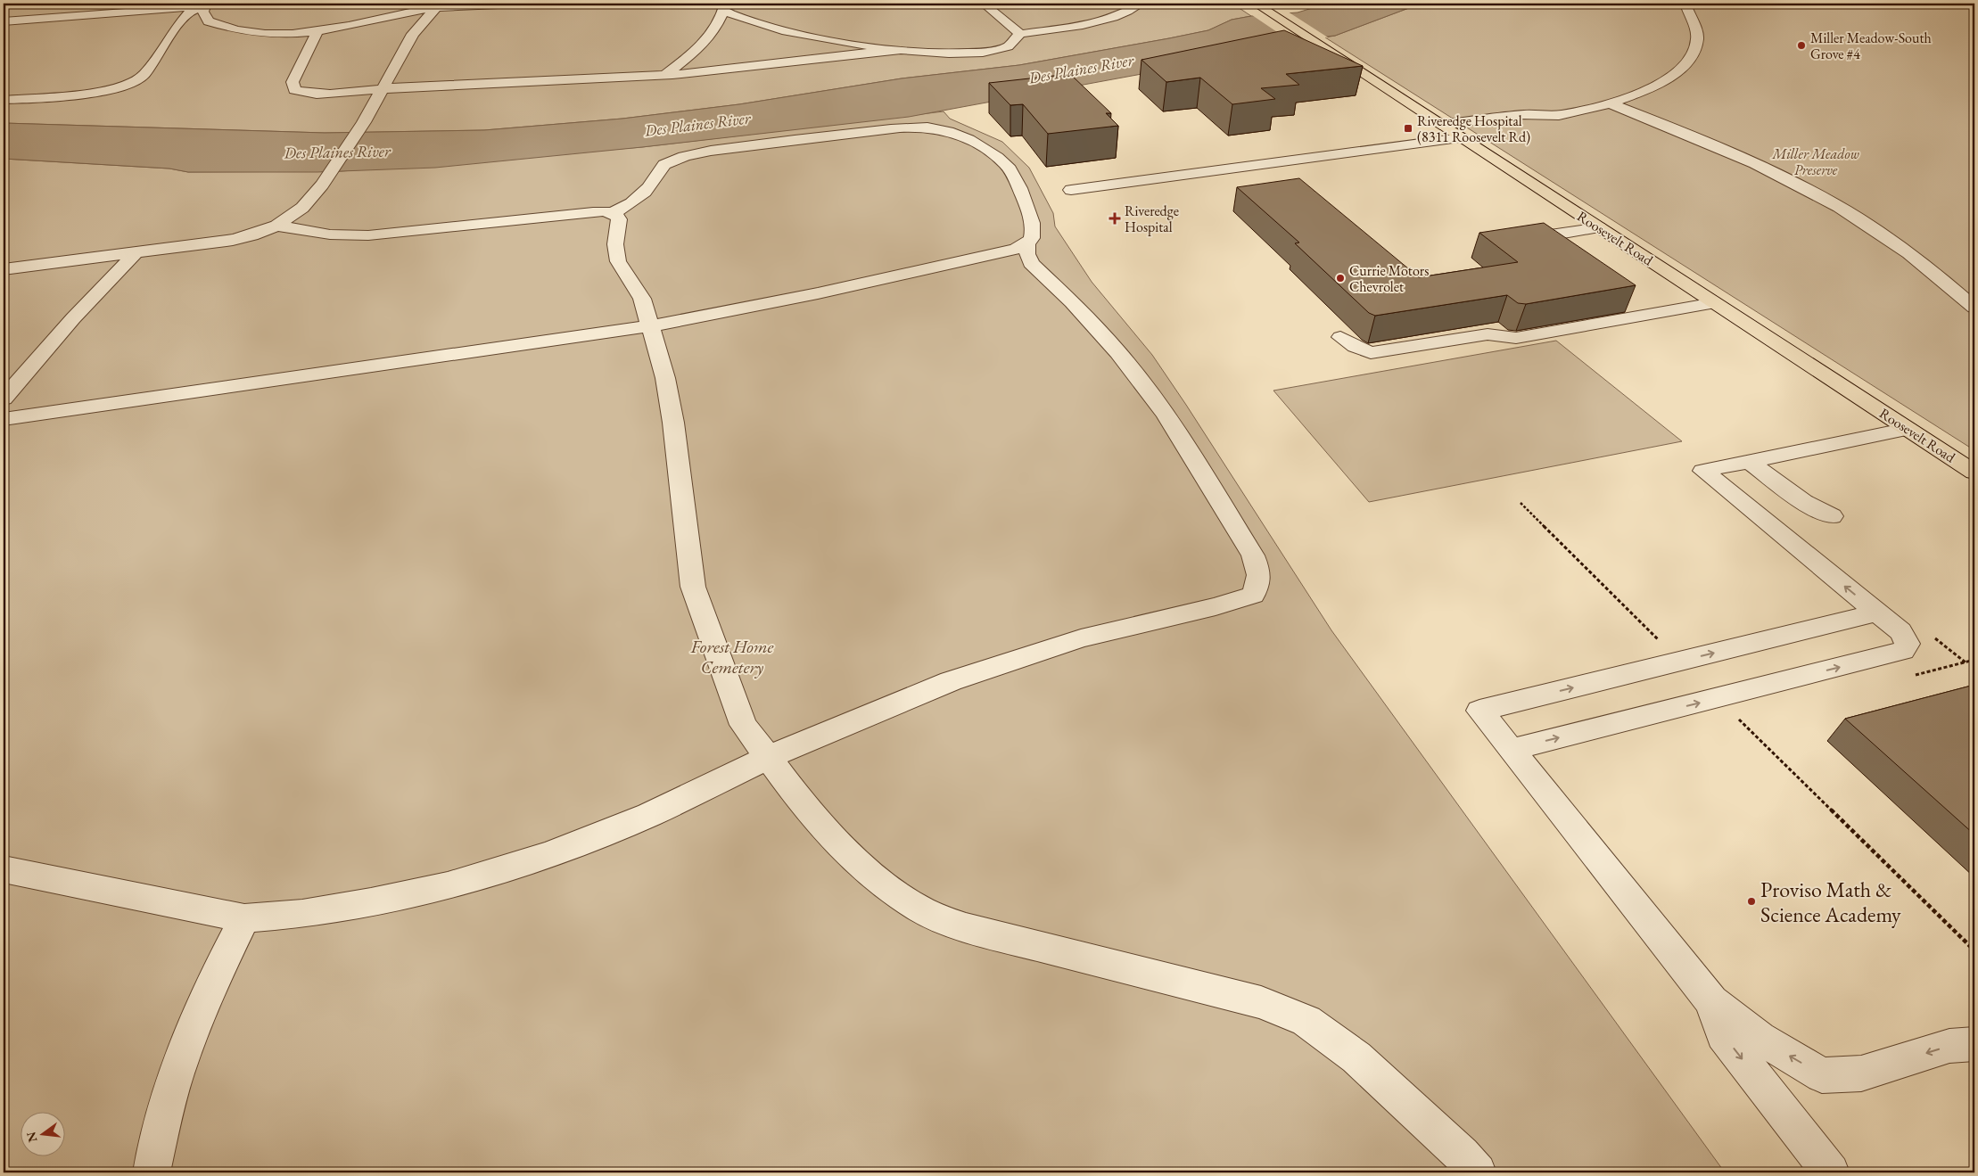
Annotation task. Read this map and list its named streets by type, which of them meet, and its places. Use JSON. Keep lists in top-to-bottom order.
{
  "streets": {
    "main road": ["Roosevelt Road"]
  },
  "water": ["Des Plaines River"],
  "parks": ["Miller Meadow Preserve", "Forest Home Cemetery"],
  "places": {
    "other": ["Miller Meadow-South Grove #4", "Currie Motors Chevrolet", "Proviso Math & Science Academy"],
    "transit": ["Riveredge Hospital (8311 Roosevelt Rd)"],
    "health": ["Riveredge Hospital"]
  },
  "north": "left"
}
